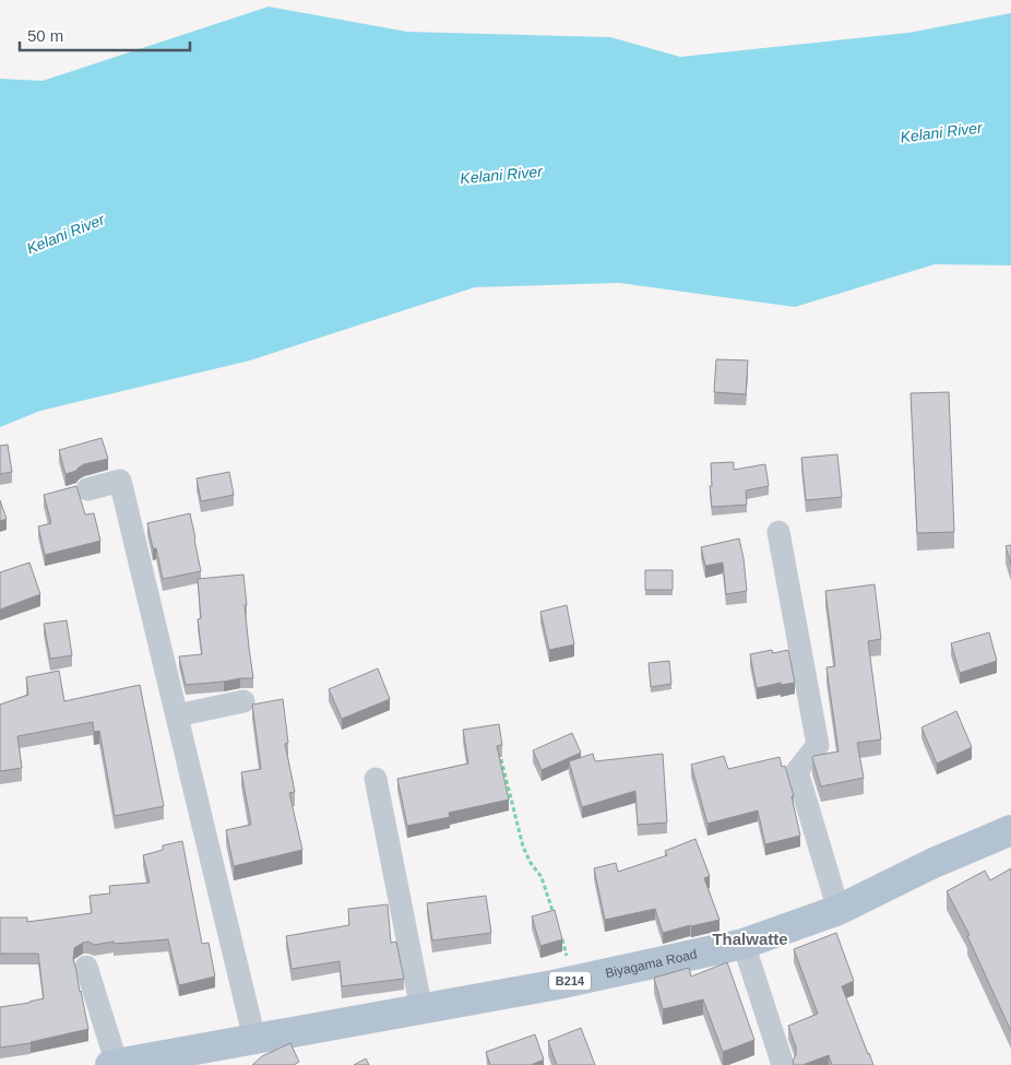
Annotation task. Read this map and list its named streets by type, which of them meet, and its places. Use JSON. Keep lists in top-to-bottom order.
{
  "streets": {
    "main road": ["Biyagama Road", "B214"]
  },
  "districts": ["Thalwatte"],
  "water": ["Kelani River"],
  "scale_bar": "50 m"
}
